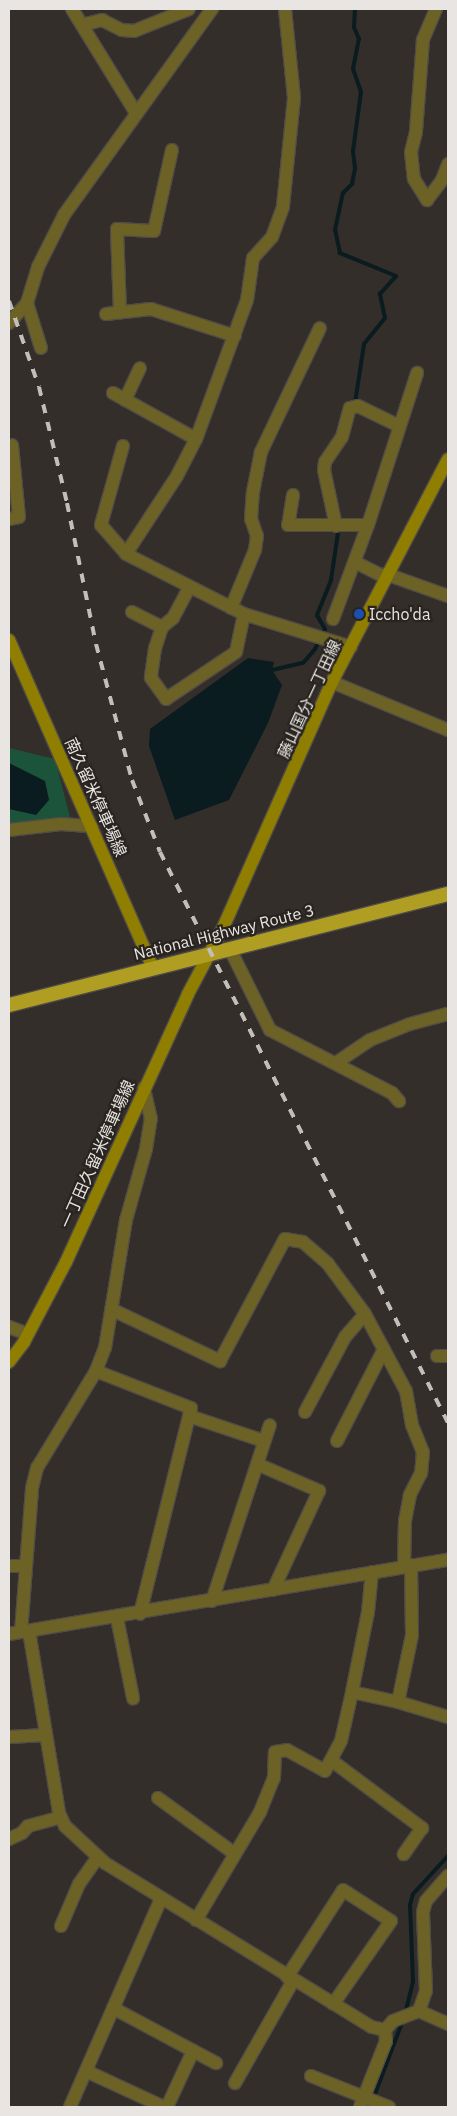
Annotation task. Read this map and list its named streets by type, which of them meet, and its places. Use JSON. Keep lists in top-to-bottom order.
{
  "streets": {
    "highway": ["National Highway Route 3"],
    "main road": ["藤山国分一丁田線", "南久留米停車場線", "一丁田久留米停車場線"]
  },
  "crossings": [
    ["藤山国分一丁田線", "National Highway Route 3"],
    ["藤山国分一丁田線", "一丁田久留米停車場線"],
    ["南久留米停車場線", "National Highway Route 3"],
    ["National Highway Route 3", "一丁田久留米停車場線"]
  ],
  "places": ["Iccho'da"]
}
